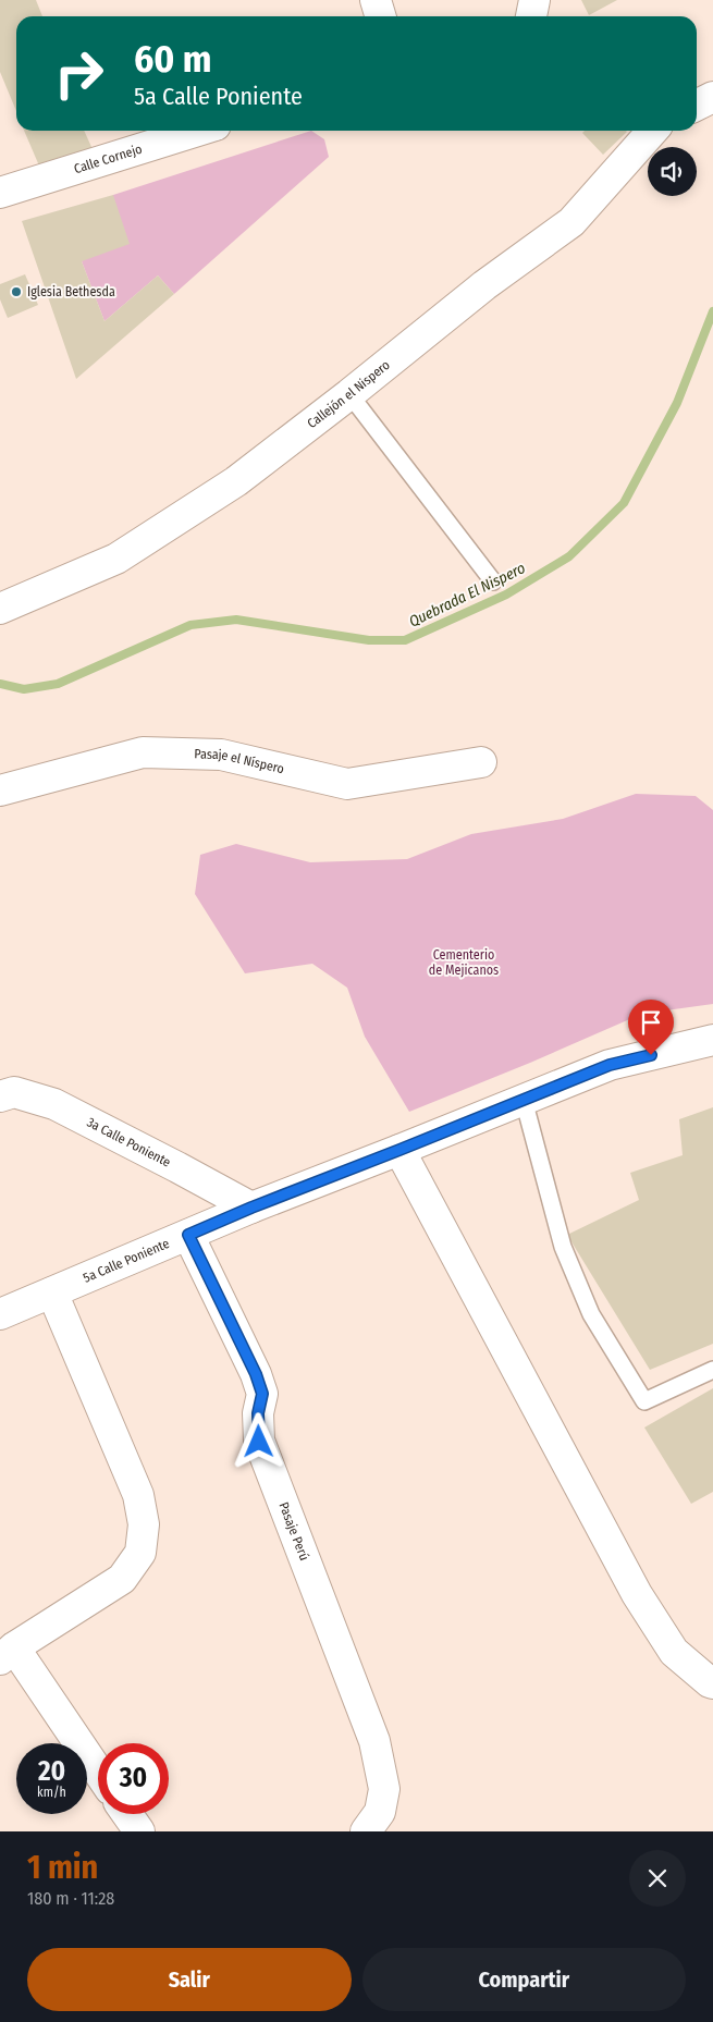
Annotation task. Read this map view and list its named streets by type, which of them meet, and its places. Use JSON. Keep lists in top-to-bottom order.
{
  "streets": {
    "street": [
      "Calle Cornejo",
      "Callejón el Nispero",
      "Pasaje el Níspero",
      "3a Calle Poniente",
      "5a Calle Poniente",
      "Pasaje Perú"
    ]
  },
  "crossings": [
    ["3a Calle Poniente", "5a Calle Poniente"],
    ["5a Calle Poniente", "Pasaje Perú"]
  ],
  "water": ["Quebrada El Nispero"],
  "parks": ["Cementerio de Mejicanos"],
  "places": ["Iglesia Bethesda"],
  "page": {
    "turn": ["60 m", "5a Calle Poniente"],
    "speed": "20 km/h",
    "limit": "30",
    "heading": ["1 min", "180 m · 11:28"],
    "buttons": ["Salir", "Compartir"]
  }
}
